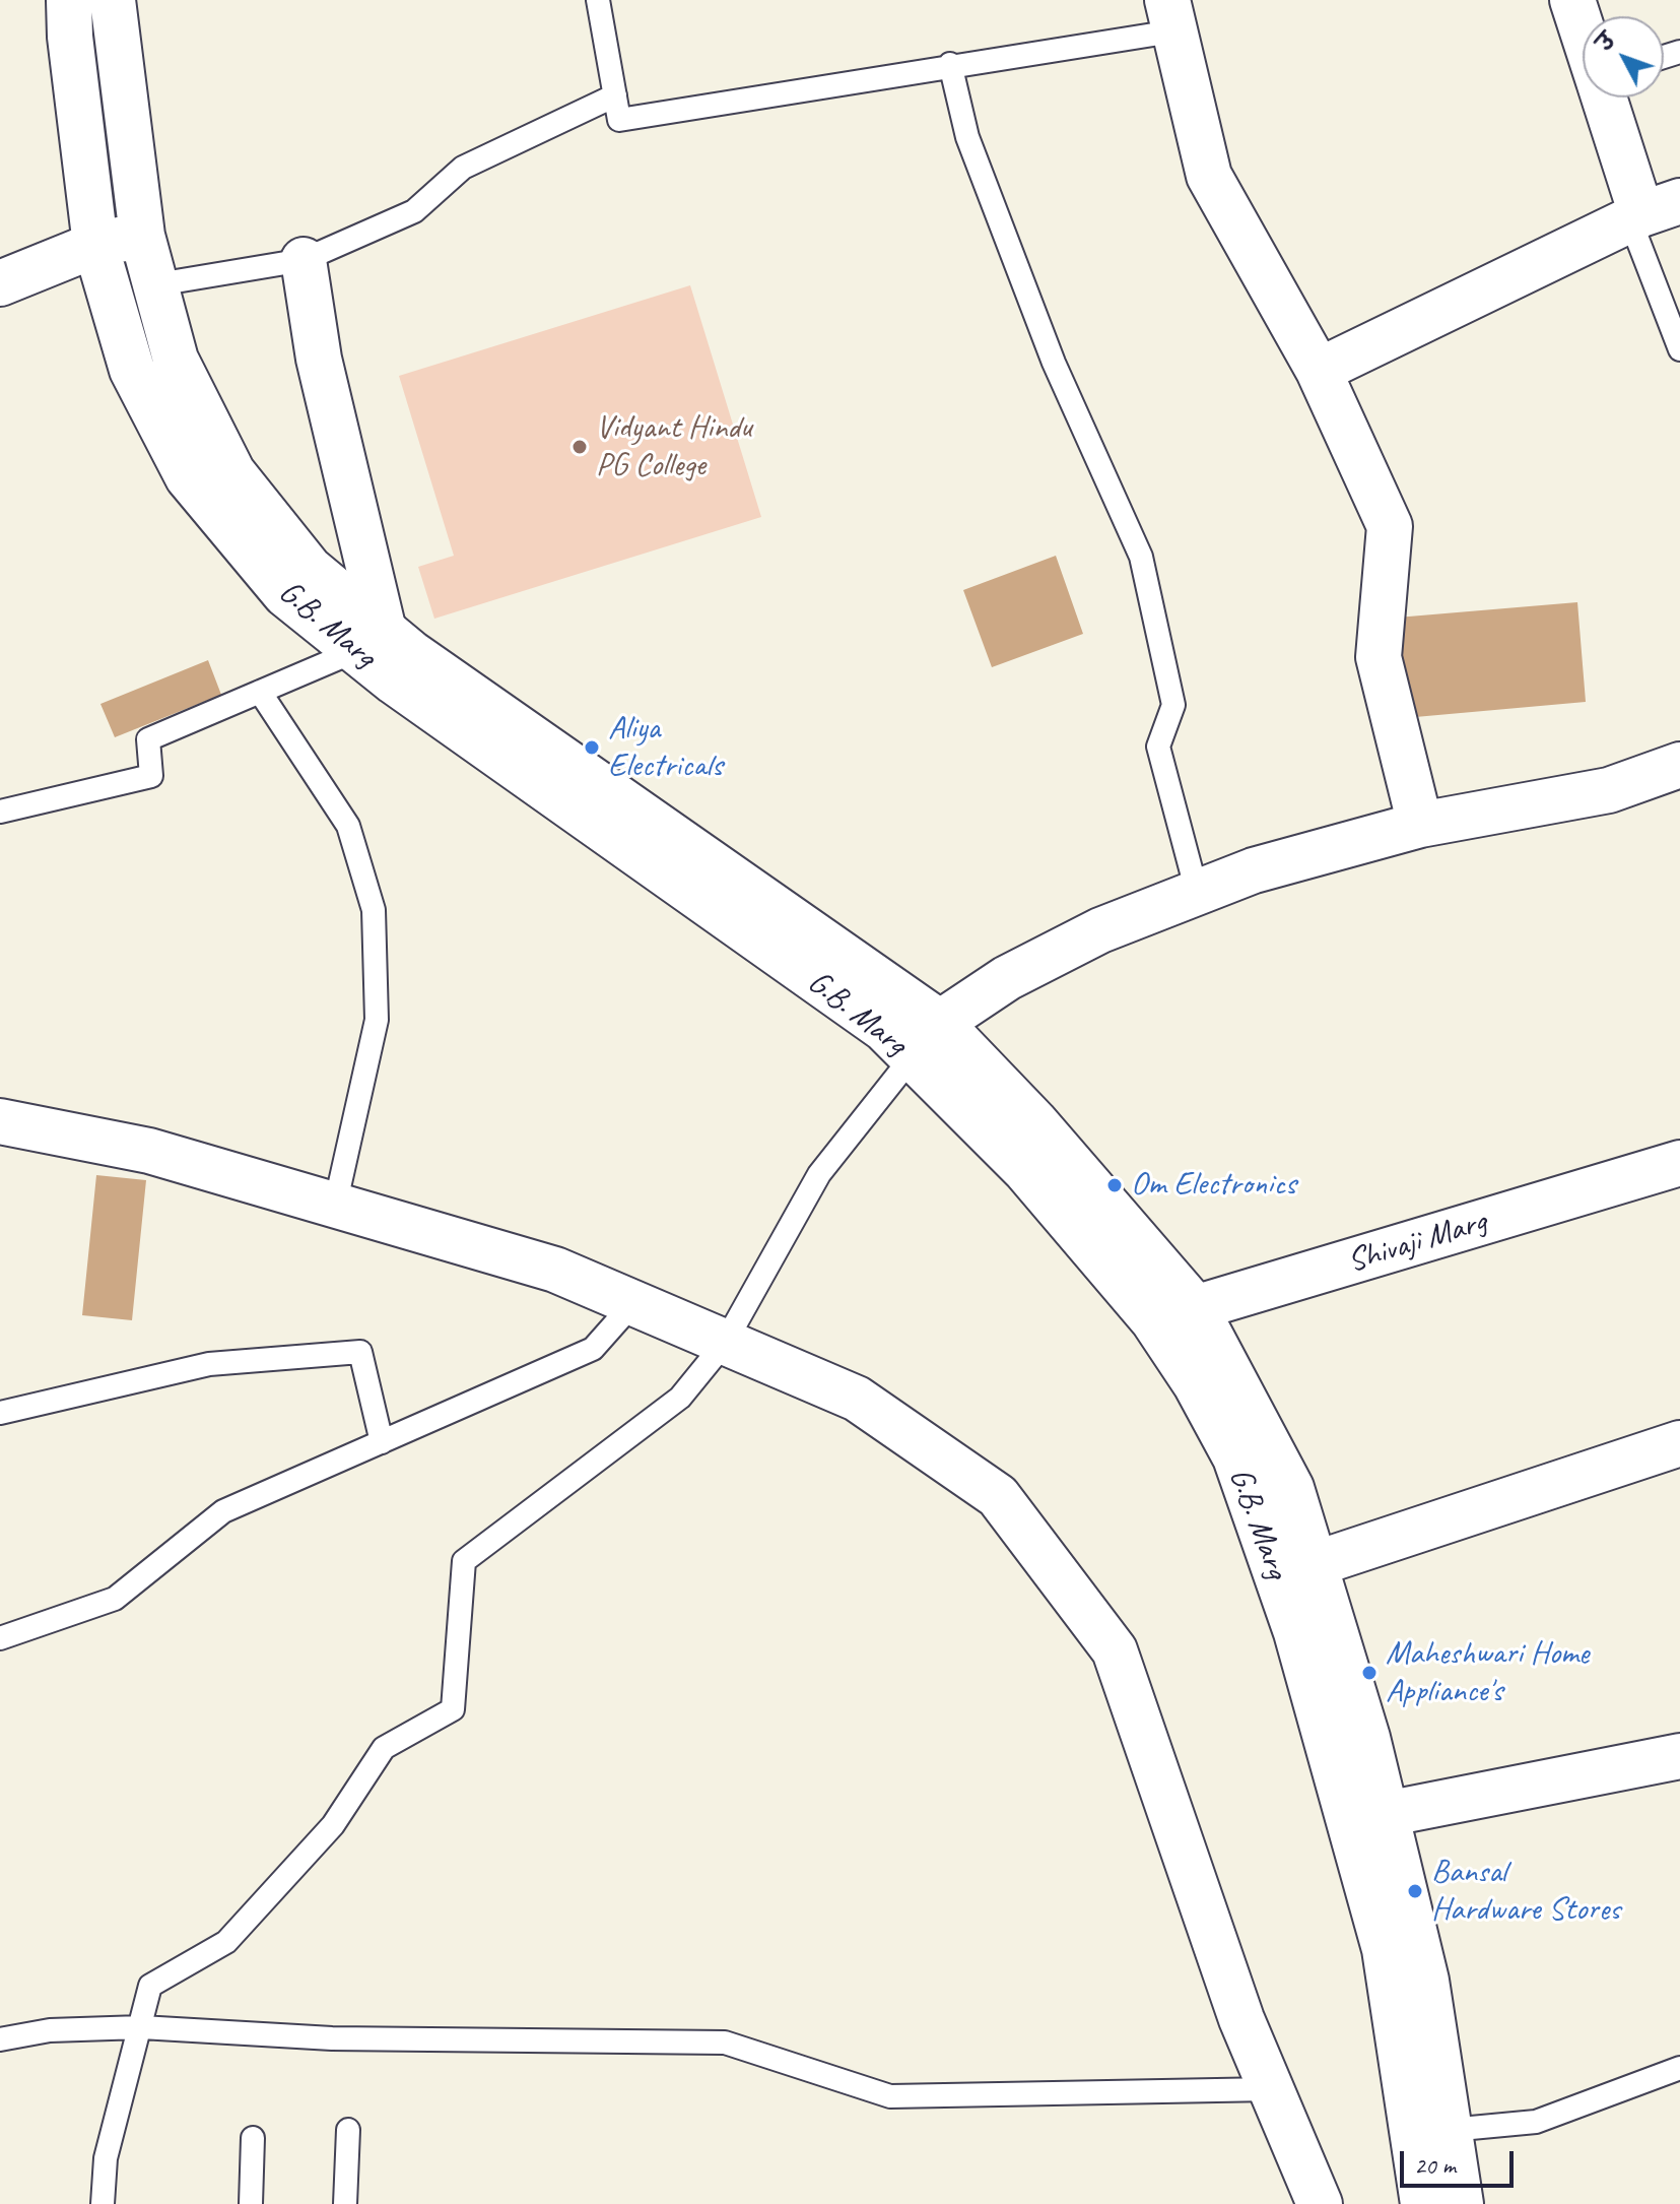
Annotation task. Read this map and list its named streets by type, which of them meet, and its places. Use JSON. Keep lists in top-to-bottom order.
{
  "streets": {
    "street": ["G.B. Marg", "Shivaji Marg"]
  },
  "crossings": [
    ["G.B. Marg", "Shivaji Marg"]
  ],
  "places": [
    "Vidyant Hindu PG College",
    "Aliya Electricals",
    "Om Electronics",
    "Maheshwari Home Appliance's",
    "Bansal Hardware Stores"
  ],
  "scale_bar": "20 m",
  "north": "top left"
}
